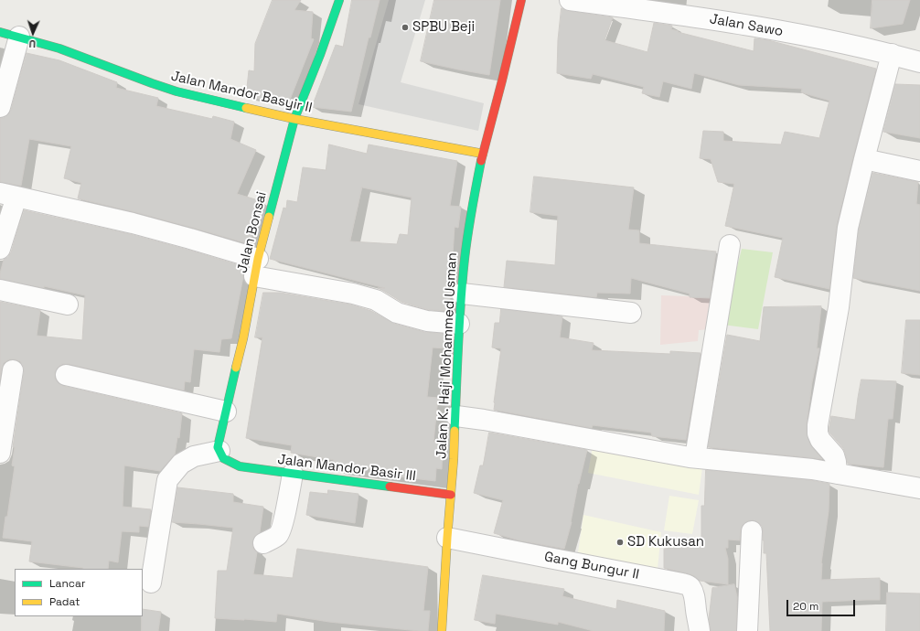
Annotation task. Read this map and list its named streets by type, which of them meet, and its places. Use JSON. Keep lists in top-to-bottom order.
{
  "streets": {
    "street": [
      "Jalan Sawo",
      "Jalan Mandor Basyir II",
      "Jalan Bonsai",
      "Jalan K. Haji Mohammed Usman",
      "Jalan Mandor Basir III",
      "Gang Bungur II"
    ]
  },
  "crossings": [
    ["Jalan Mandor Basyir II", "Jalan Bonsai"],
    ["Jalan Mandor Basyir II", "Jalan K. Haji Mohammed Usman"],
    ["Jalan Bonsai", "Jalan Mandor Basir III"],
    ["Jalan K. Haji Mohammed Usman", "Jalan Mandor Basir III"],
    ["Jalan K. Haji Mohammed Usman", "Gang Bungur II"]
  ],
  "places": ["SPBU Beji", "SD Kukusan"],
  "legend": ["Lancar", "Padat"],
  "scale_bar": "20 m",
  "north": "bottom"
}
